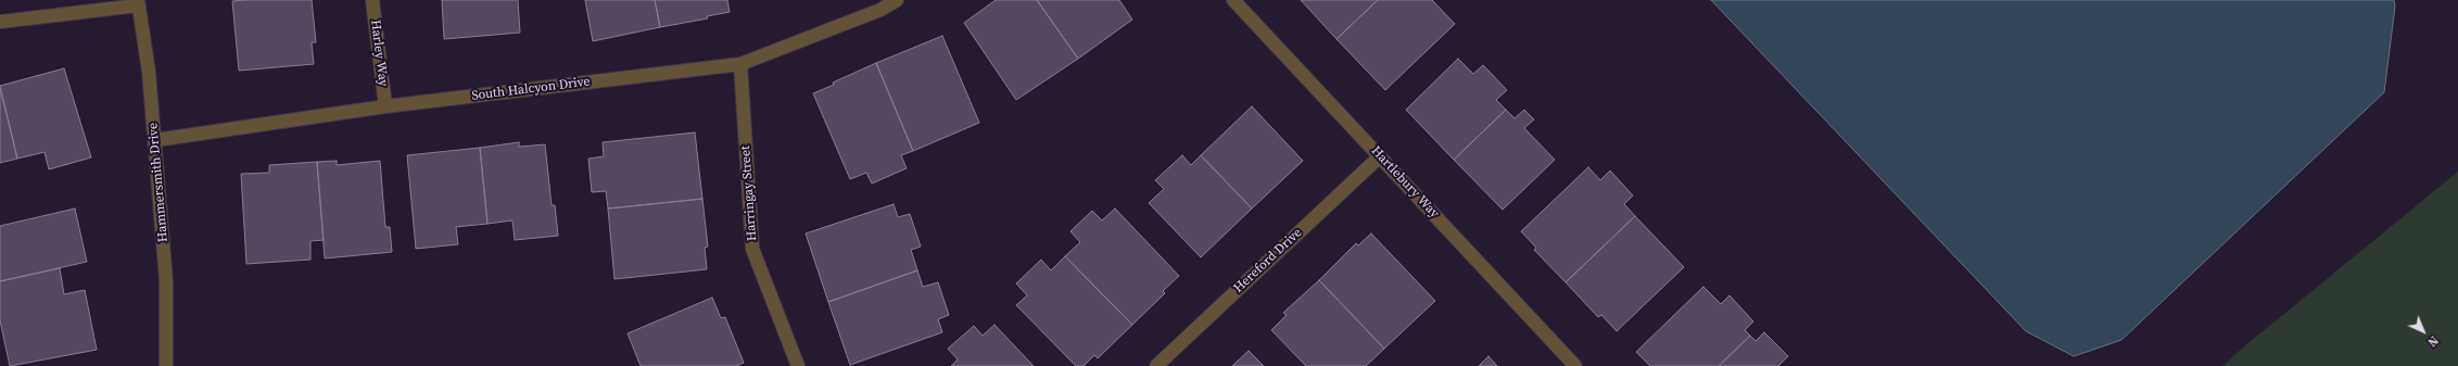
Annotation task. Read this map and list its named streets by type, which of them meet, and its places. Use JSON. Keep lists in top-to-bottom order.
{
  "streets": {
    "street": [
      "Harley Way",
      "South Halcyon Drive",
      "Hammersmith Drive",
      "Hartlebury Way",
      "Harringay Street",
      "Hereford Drive"
    ]
  },
  "crossings": [
    ["Harley Way", "South Halcyon Drive"],
    ["South Halcyon Drive", "Hammersmith Drive"],
    ["South Halcyon Drive", "Harringay Street"],
    ["Hartlebury Way", "Hereford Drive"]
  ],
  "north": "bottom right"
}
